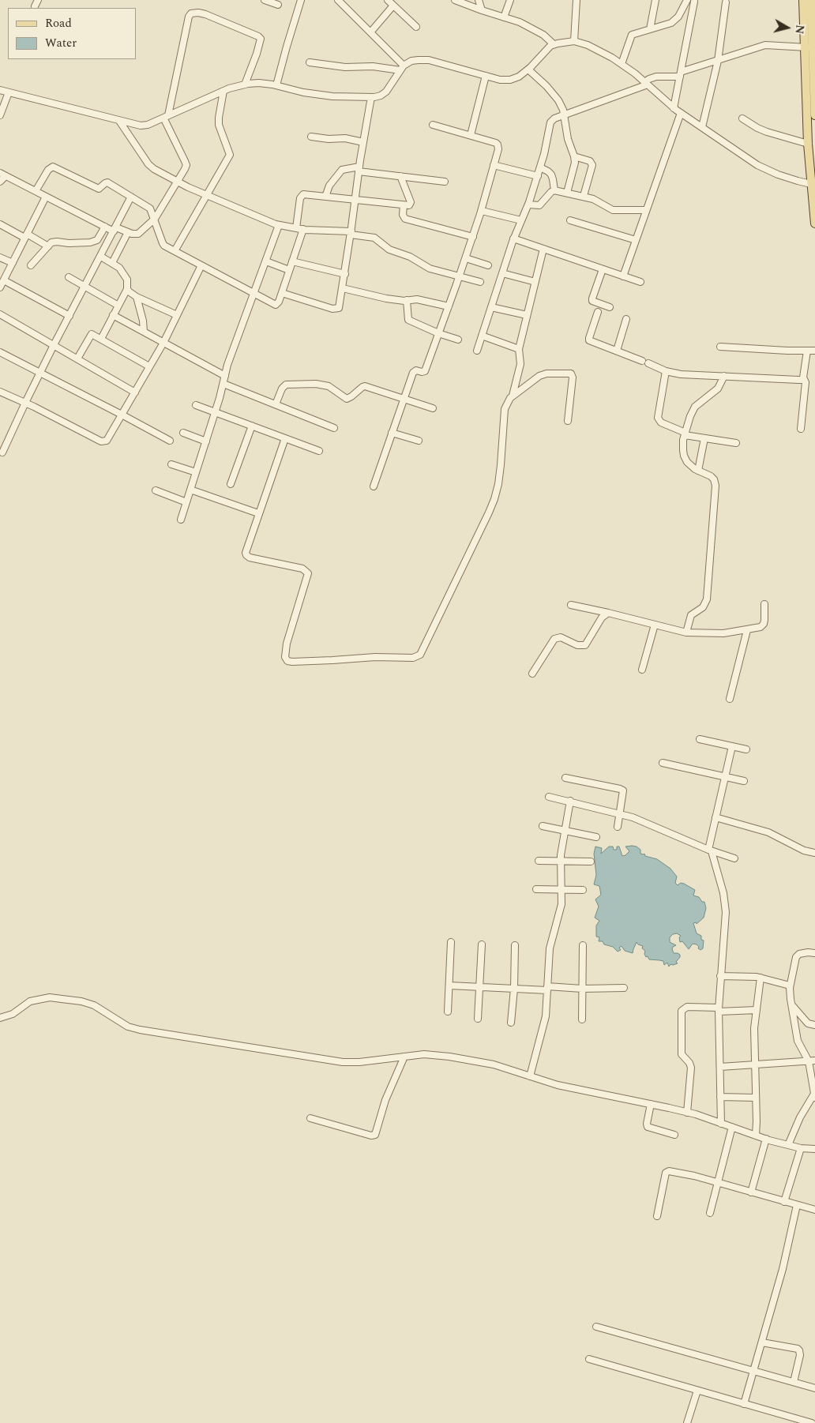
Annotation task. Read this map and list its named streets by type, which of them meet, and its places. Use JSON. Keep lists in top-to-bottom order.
{
  "legend": ["Road", "Water"],
  "north": "right"
}
